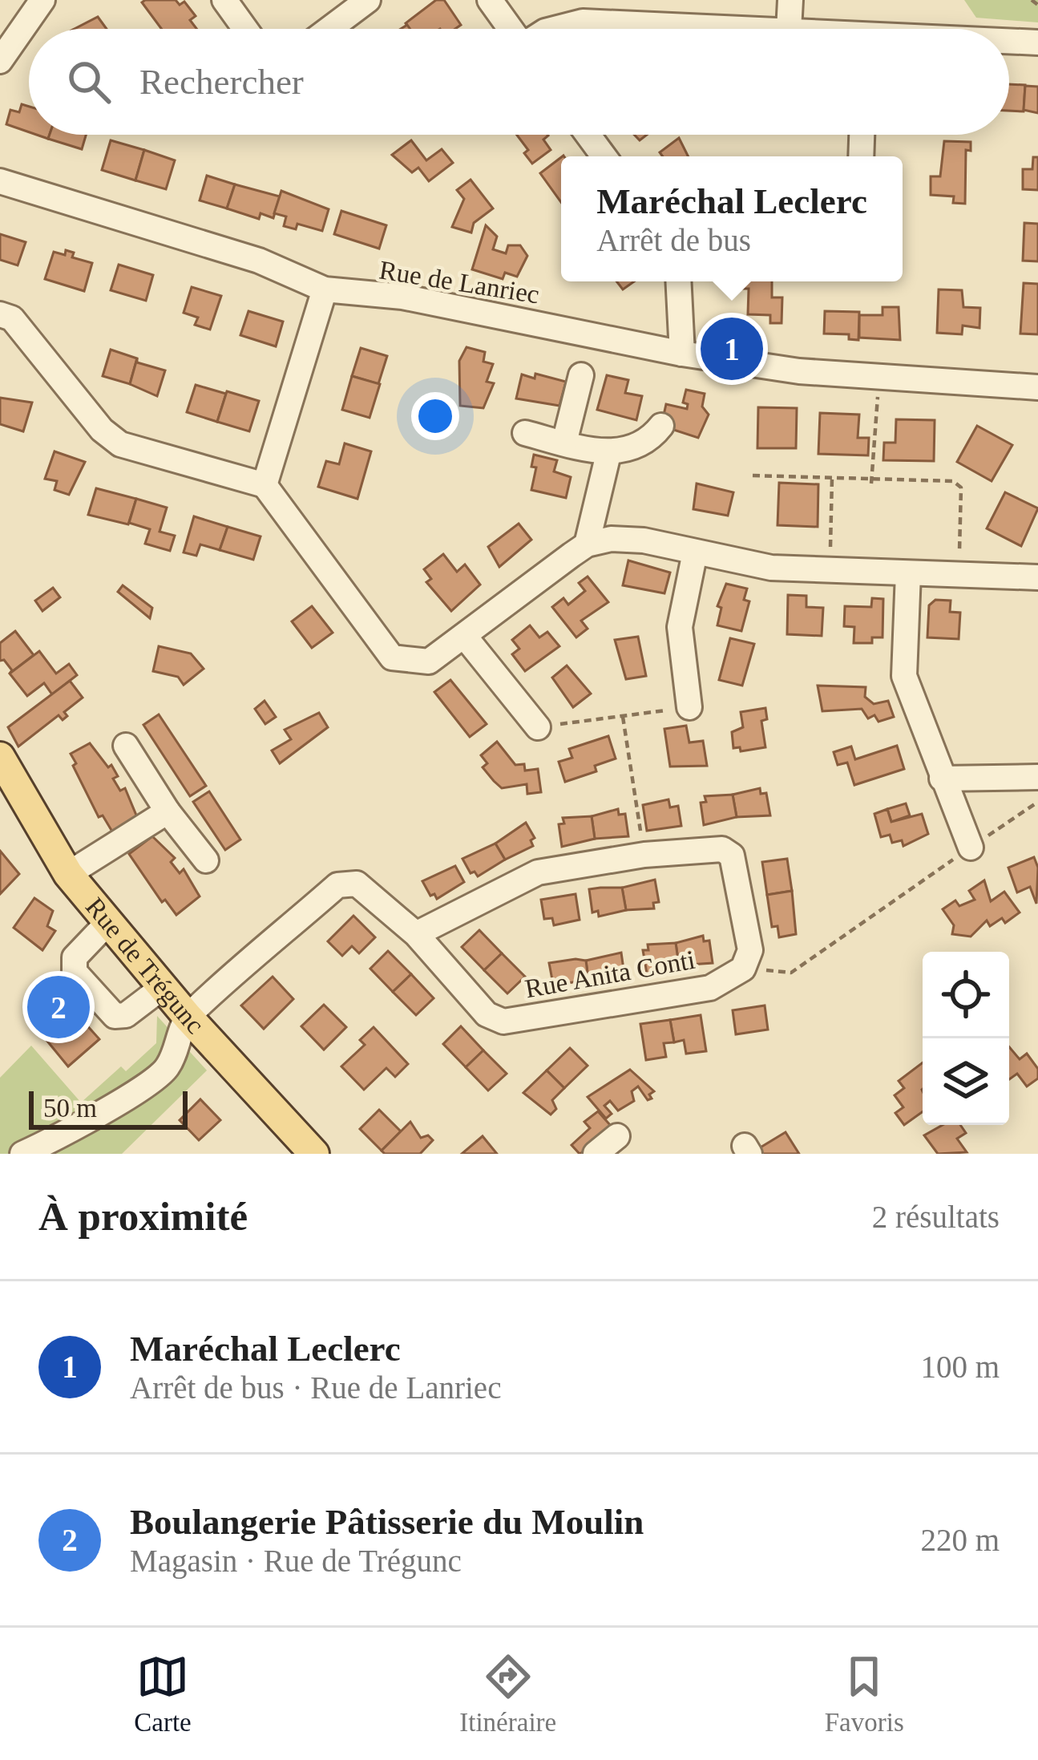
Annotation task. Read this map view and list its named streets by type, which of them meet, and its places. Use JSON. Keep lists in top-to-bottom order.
{
  "streets": {
    "main road": ["Rue de Trégunc"],
    "street": ["Rue de Lanriec", "Rue Anita Conti"]
  },
  "crossings": [
    ["Rue de Trégunc", "Rue Anita Conti"]
  ],
  "scale_bar": "50 m",
  "page": {
    "search": "Rechercher",
    "popup": ["Maréchal Leclerc", "Arrêt de bus"],
    "pins": ["1", "2"],
    "scale": "50 m",
    "heading": ["À proximité", "2 résultats"],
    "list": [
      {
        "mark": "1",
        "name": "Maréchal Leclerc",
        "note": "Arrêt de bus · Rue de Lanriec",
        "value": "100 m"
      },
      {
        "mark": "2",
        "name": "Boulangerie Pâtisserie du Moulin",
        "note": "Magasin · Rue de Trégunc",
        "value": "220 m"
      }
    ],
    "nav": ["Carte", "Itinéraire", "Favoris"]
  }
}
